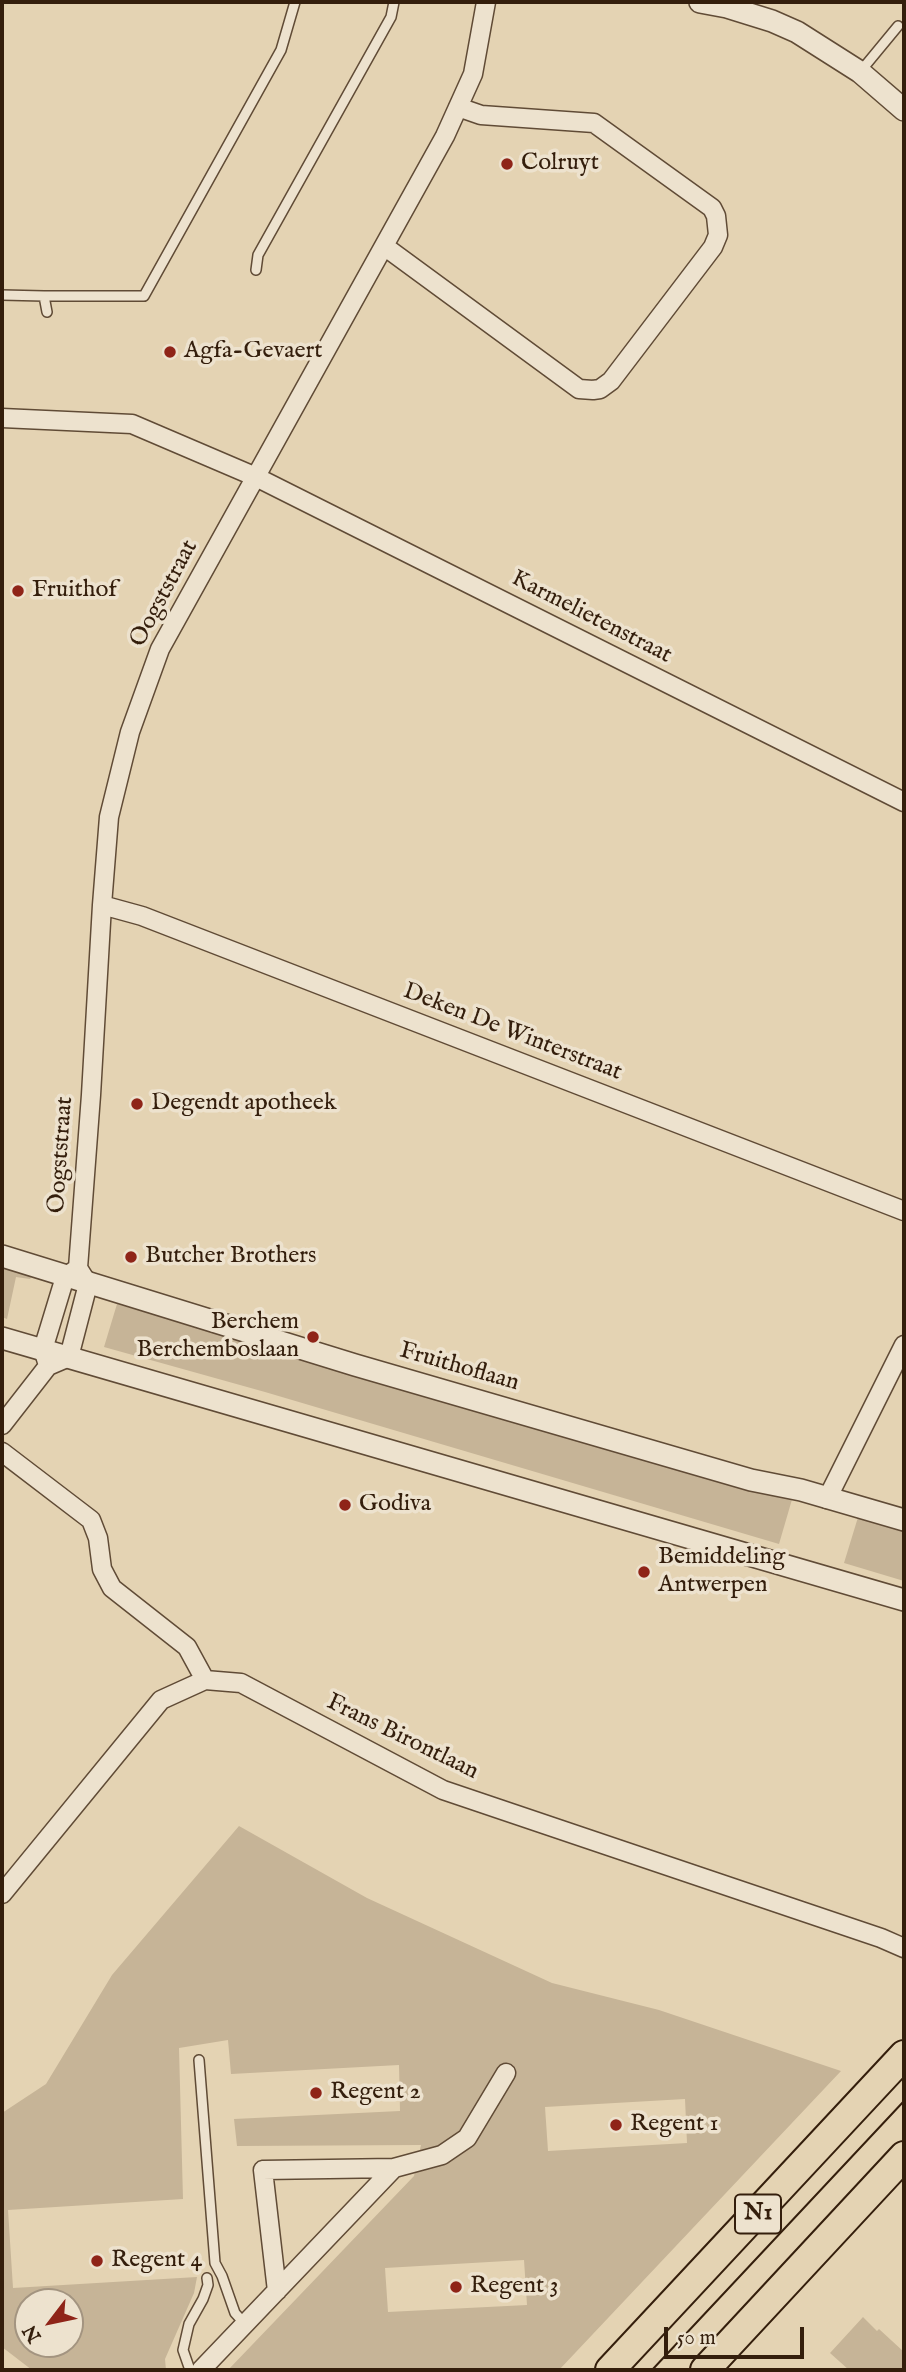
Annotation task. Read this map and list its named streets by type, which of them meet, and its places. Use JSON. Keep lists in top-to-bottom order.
{
  "streets": {
    "main road": ["N1"],
    "street": [
      "Oogststraat",
      "Karmelietenstraat",
      "Deken De Winterstraat",
      "Fruithoflaan",
      "Frans Birontlaan"
    ]
  },
  "crossings": [
    ["Oogststraat", "Karmelietenstraat"],
    ["Oogststraat", "Deken De Winterstraat"],
    ["Oogststraat", "Fruithoflaan"]
  ],
  "places": [
    "Colruyt",
    "Agfa-Gevaert",
    "Fruithof",
    "Degendt apotheek",
    "Butcher Brothers",
    "Berchem Berchemboslaan",
    "Godiva",
    "Bemiddeling Antwerpen",
    "Regent 2",
    "Regent 1",
    "Regent 4",
    "Regent 3"
  ],
  "scale_bar": "50 m",
  "north": "bottom left"
}
